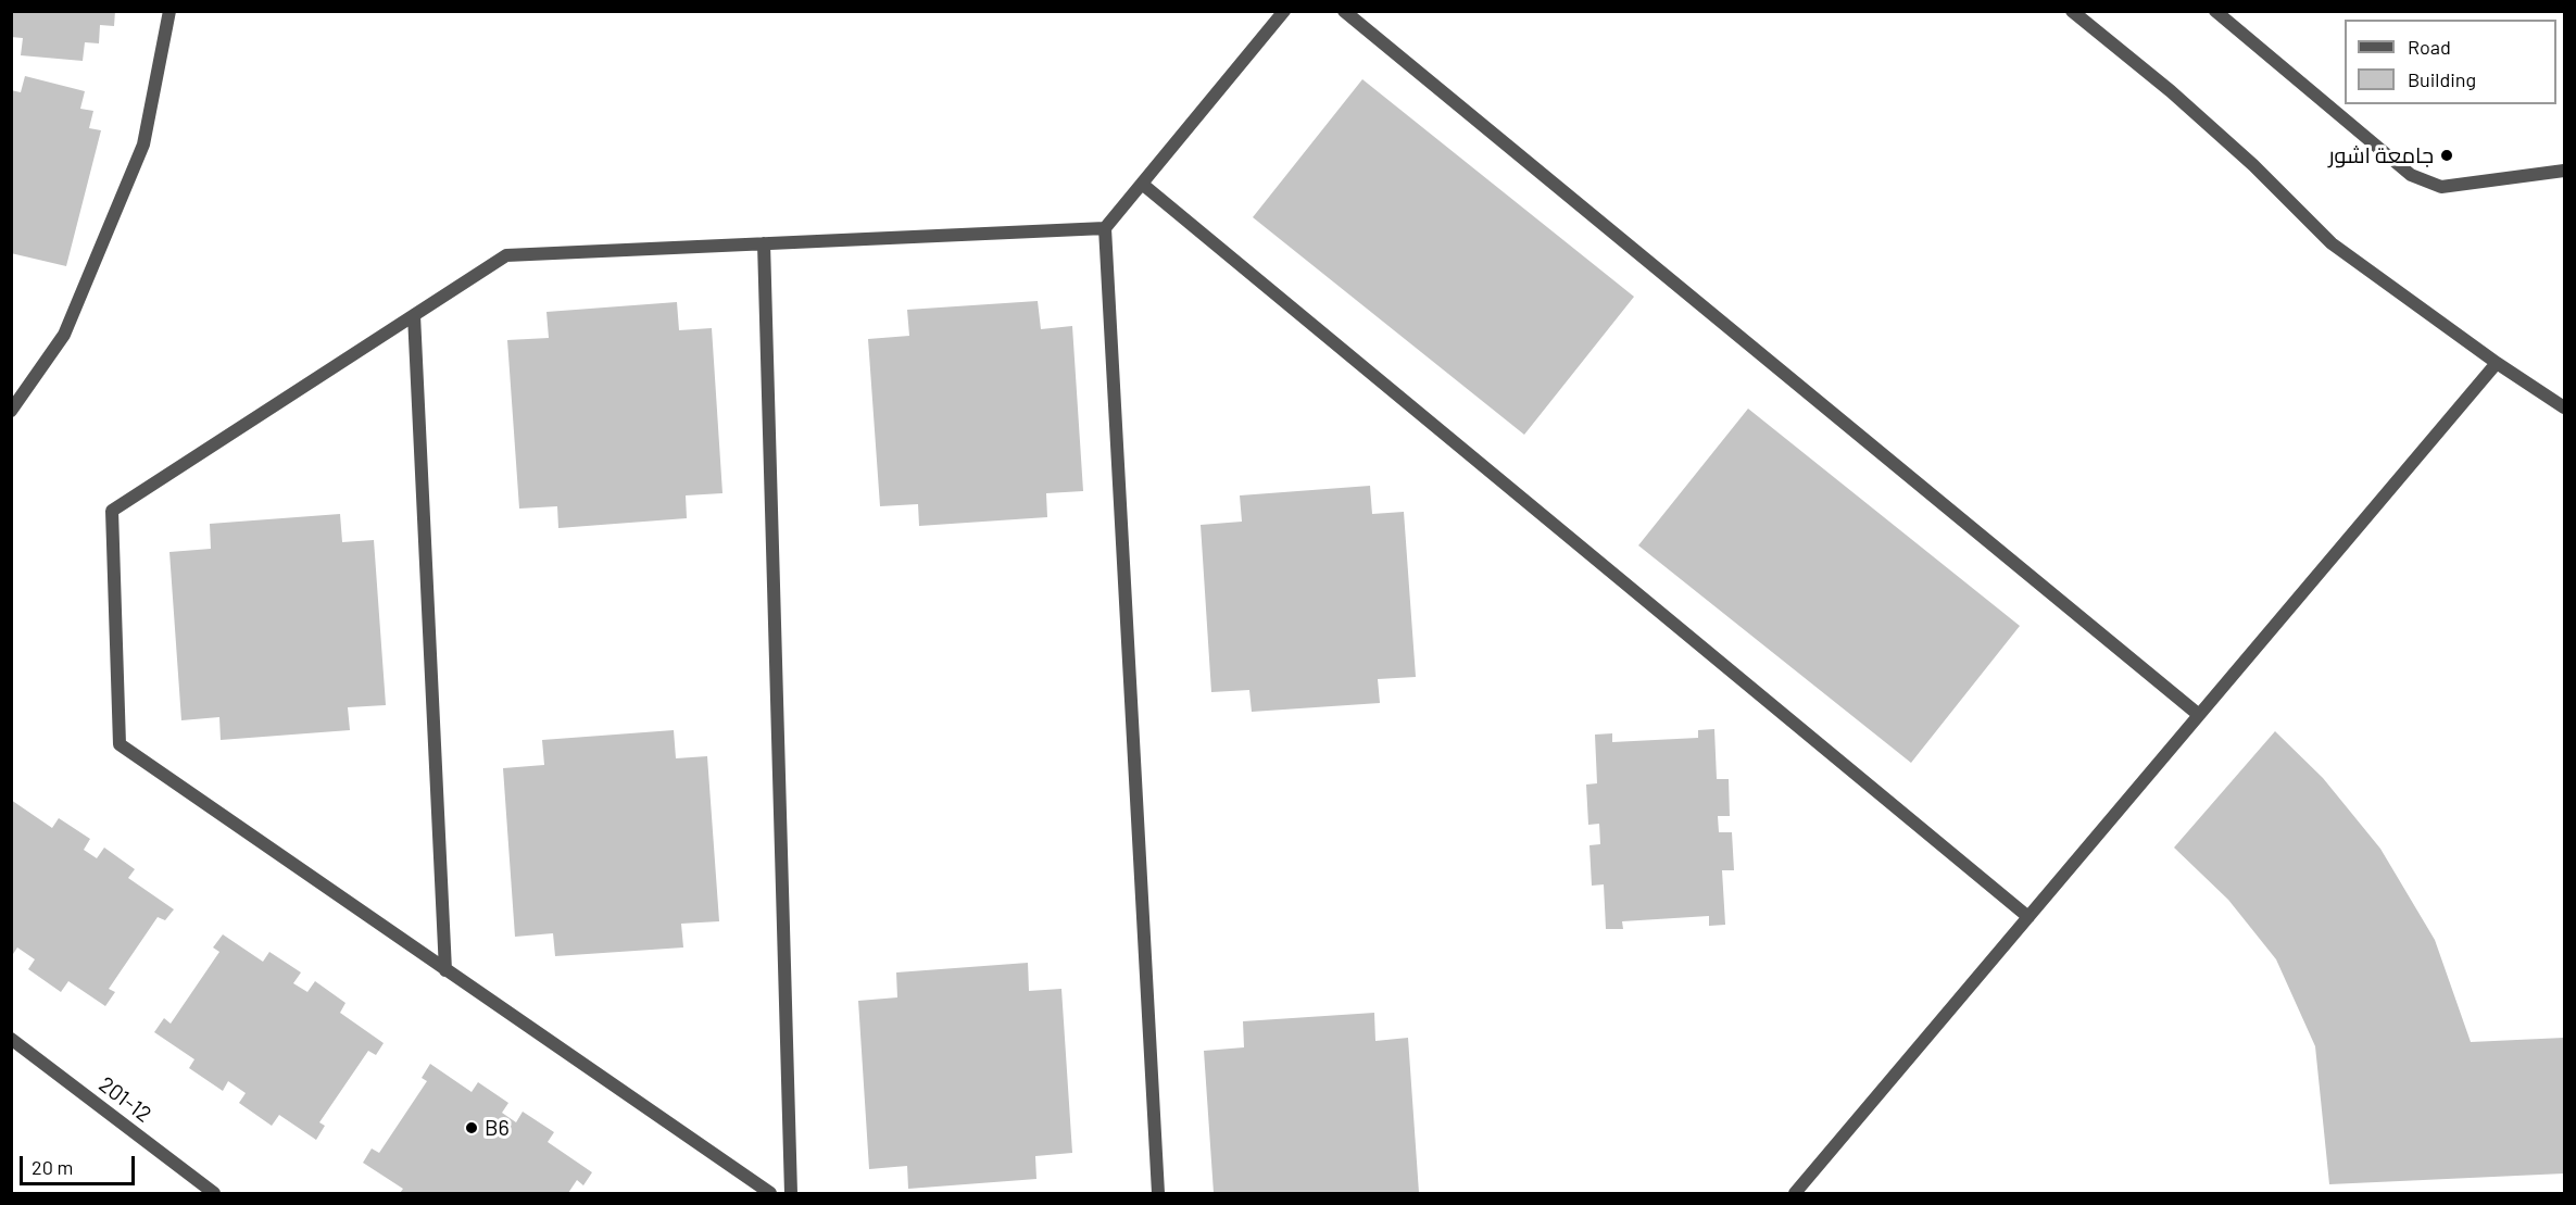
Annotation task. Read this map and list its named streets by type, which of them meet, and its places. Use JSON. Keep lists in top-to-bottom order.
{
  "streets": {
    "street": ["201-12"]
  },
  "places": ["جامعة اشور", "B6"],
  "legend": ["Road", "Building"],
  "scale_bar": "20 m"
}
